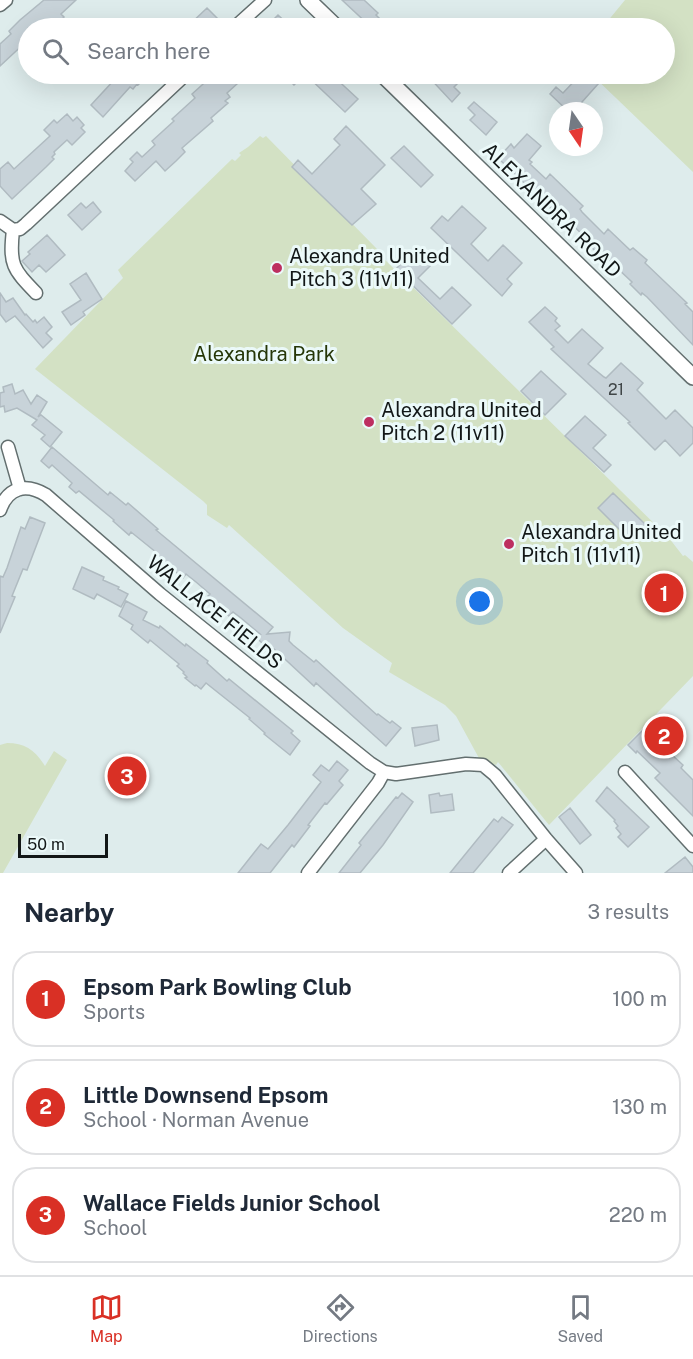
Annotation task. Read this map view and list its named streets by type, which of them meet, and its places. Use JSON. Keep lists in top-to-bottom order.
{
  "streets": {
    "main road": ["ALEXANDRA ROAD"],
    "street": ["WALLACE FIELDS"]
  },
  "parks": ["Alexandra Park"],
  "places": ["Alexandra United Pitch 3 (11v11)", "Alexandra United Pitch 2 (11v11)", "Alexandra United Pitch 1 (11v11)"],
  "house_numbers": ["21"],
  "scale_bar": "50 m",
  "north": "bottom",
  "page": {
    "search": "Search here",
    "pins": ["1", "2", "3"],
    "scale": "50 m",
    "heading": ["Nearby", "3 results"],
    "list": [
      {
        "mark": "1",
        "name": "Epsom Park Bowling Club",
        "note": "Sports",
        "value": "100 m"
      },
      {
        "mark": "2",
        "name": "Little Downsend Epsom",
        "note": "School · Norman Avenue",
        "value": "130 m"
      },
      {
        "mark": "3",
        "name": "Wallace Fields Junior School",
        "note": "School",
        "value": "220 m"
      }
    ],
    "nav": ["Map", "Directions", "Saved"]
  }
}
